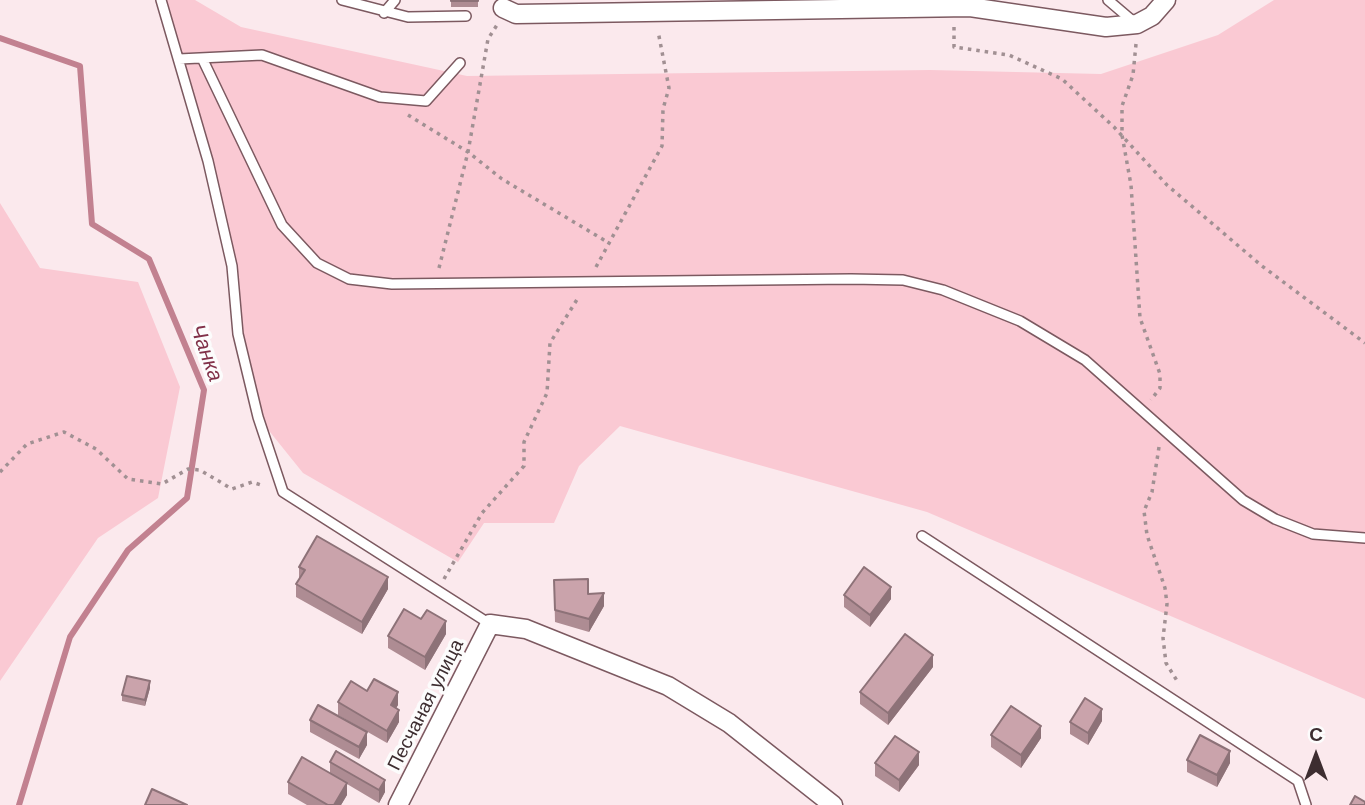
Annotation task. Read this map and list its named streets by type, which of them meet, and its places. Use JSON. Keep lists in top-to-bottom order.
{
  "streets": {
    "street": ["Песчаная улица"]
  },
  "water": ["Чанка"],
  "north": "top"
}
